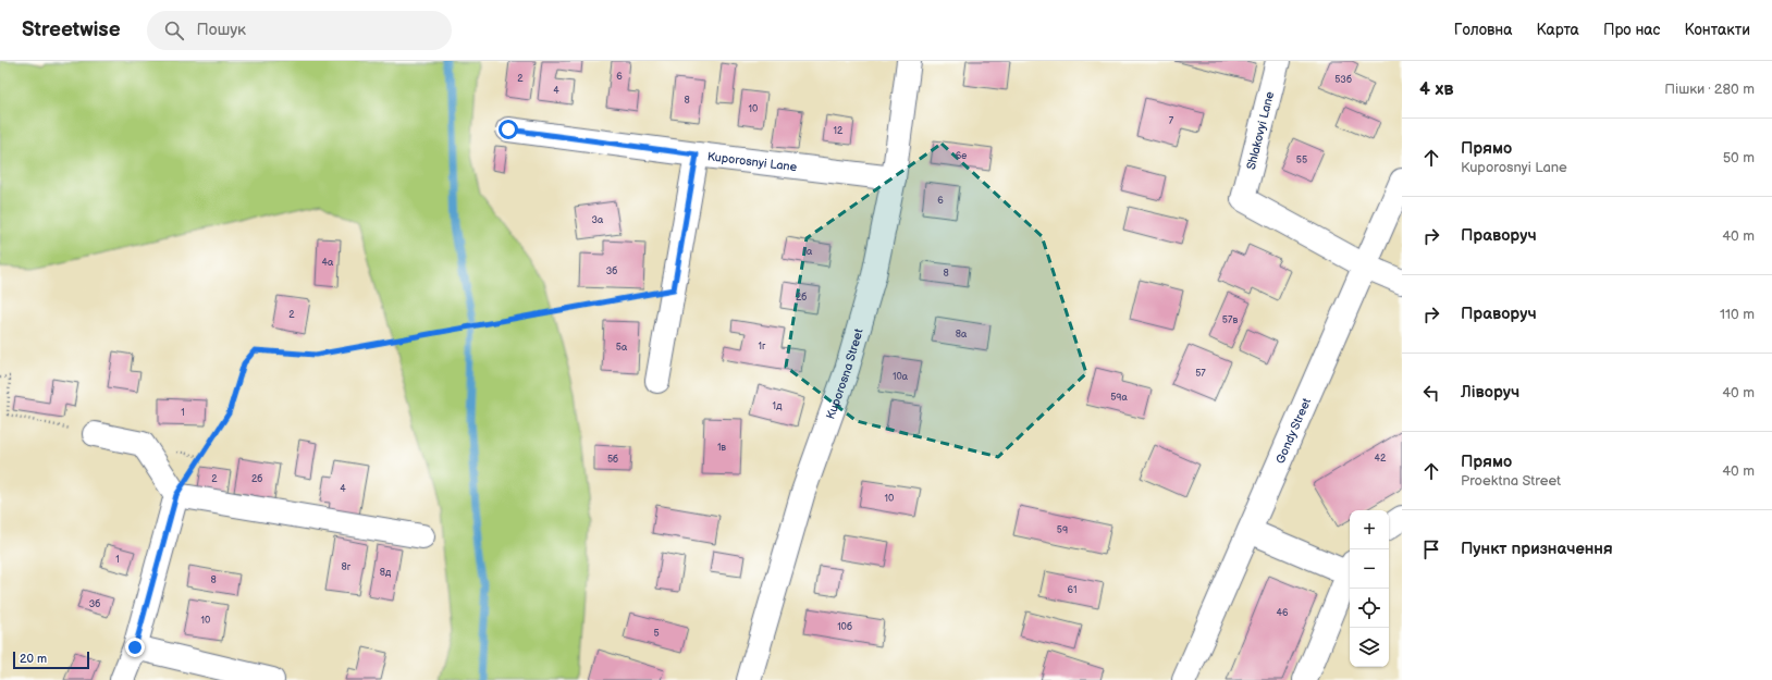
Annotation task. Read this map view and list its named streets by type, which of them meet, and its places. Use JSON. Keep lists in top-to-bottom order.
{
  "streets": {
    "street": [
      "Shlakovyi Lane",
      "Kuporosnyi Lane",
      "Kuporosna Street",
      "Gondy Street"
    ]
  },
  "crossings": [
    ["Shlakovyi Lane", "Gondy Street"],
    ["Kuporosnyi Lane", "Kuporosna Street"]
  ],
  "house_numbers": [
    "6",
    "2",
    "53б",
    "4",
    "8",
    "10",
    "7",
    "12",
    "6е",
    "55",
    "6",
    "3а",
    "1а",
    "4а",
    "3б",
    "8",
    "2б",
    "2",
    "57в",
    "8а",
    "1г",
    "5а",
    "57",
    "10а",
    "59а",
    "1д",
    "1",
    "1в",
    "42",
    "5б",
    "2",
    "2б",
    "4",
    "10",
    "59",
    "1",
    "8г",
    "8д",
    "8",
    "61",
    "3б",
    "46",
    "10",
    "10б",
    "5"
  ],
  "scale_bar": "20 m",
  "page": {
    "header": "Streetwise",
    "search": "Пошук",
    "nav": [
      "Головна",
      "Карта",
      "Про нас",
      "Контакти"
    ],
    "heading": ["4 хв", "Пішки · 280 m"],
    "list": [
      ["Прямо", "Kuporosnyi Lane", "50 m"],
      ["Праворуч", "40 m"],
      ["Праворуч", "110 m"],
      ["Ліворуч", "40 m"],
      ["Прямо", "Proektna Street", "40 m"],
      "Пункт призначення"
    ],
    "map_buttons": ["+", "−"],
    "scale": "20 m"
  }
}
